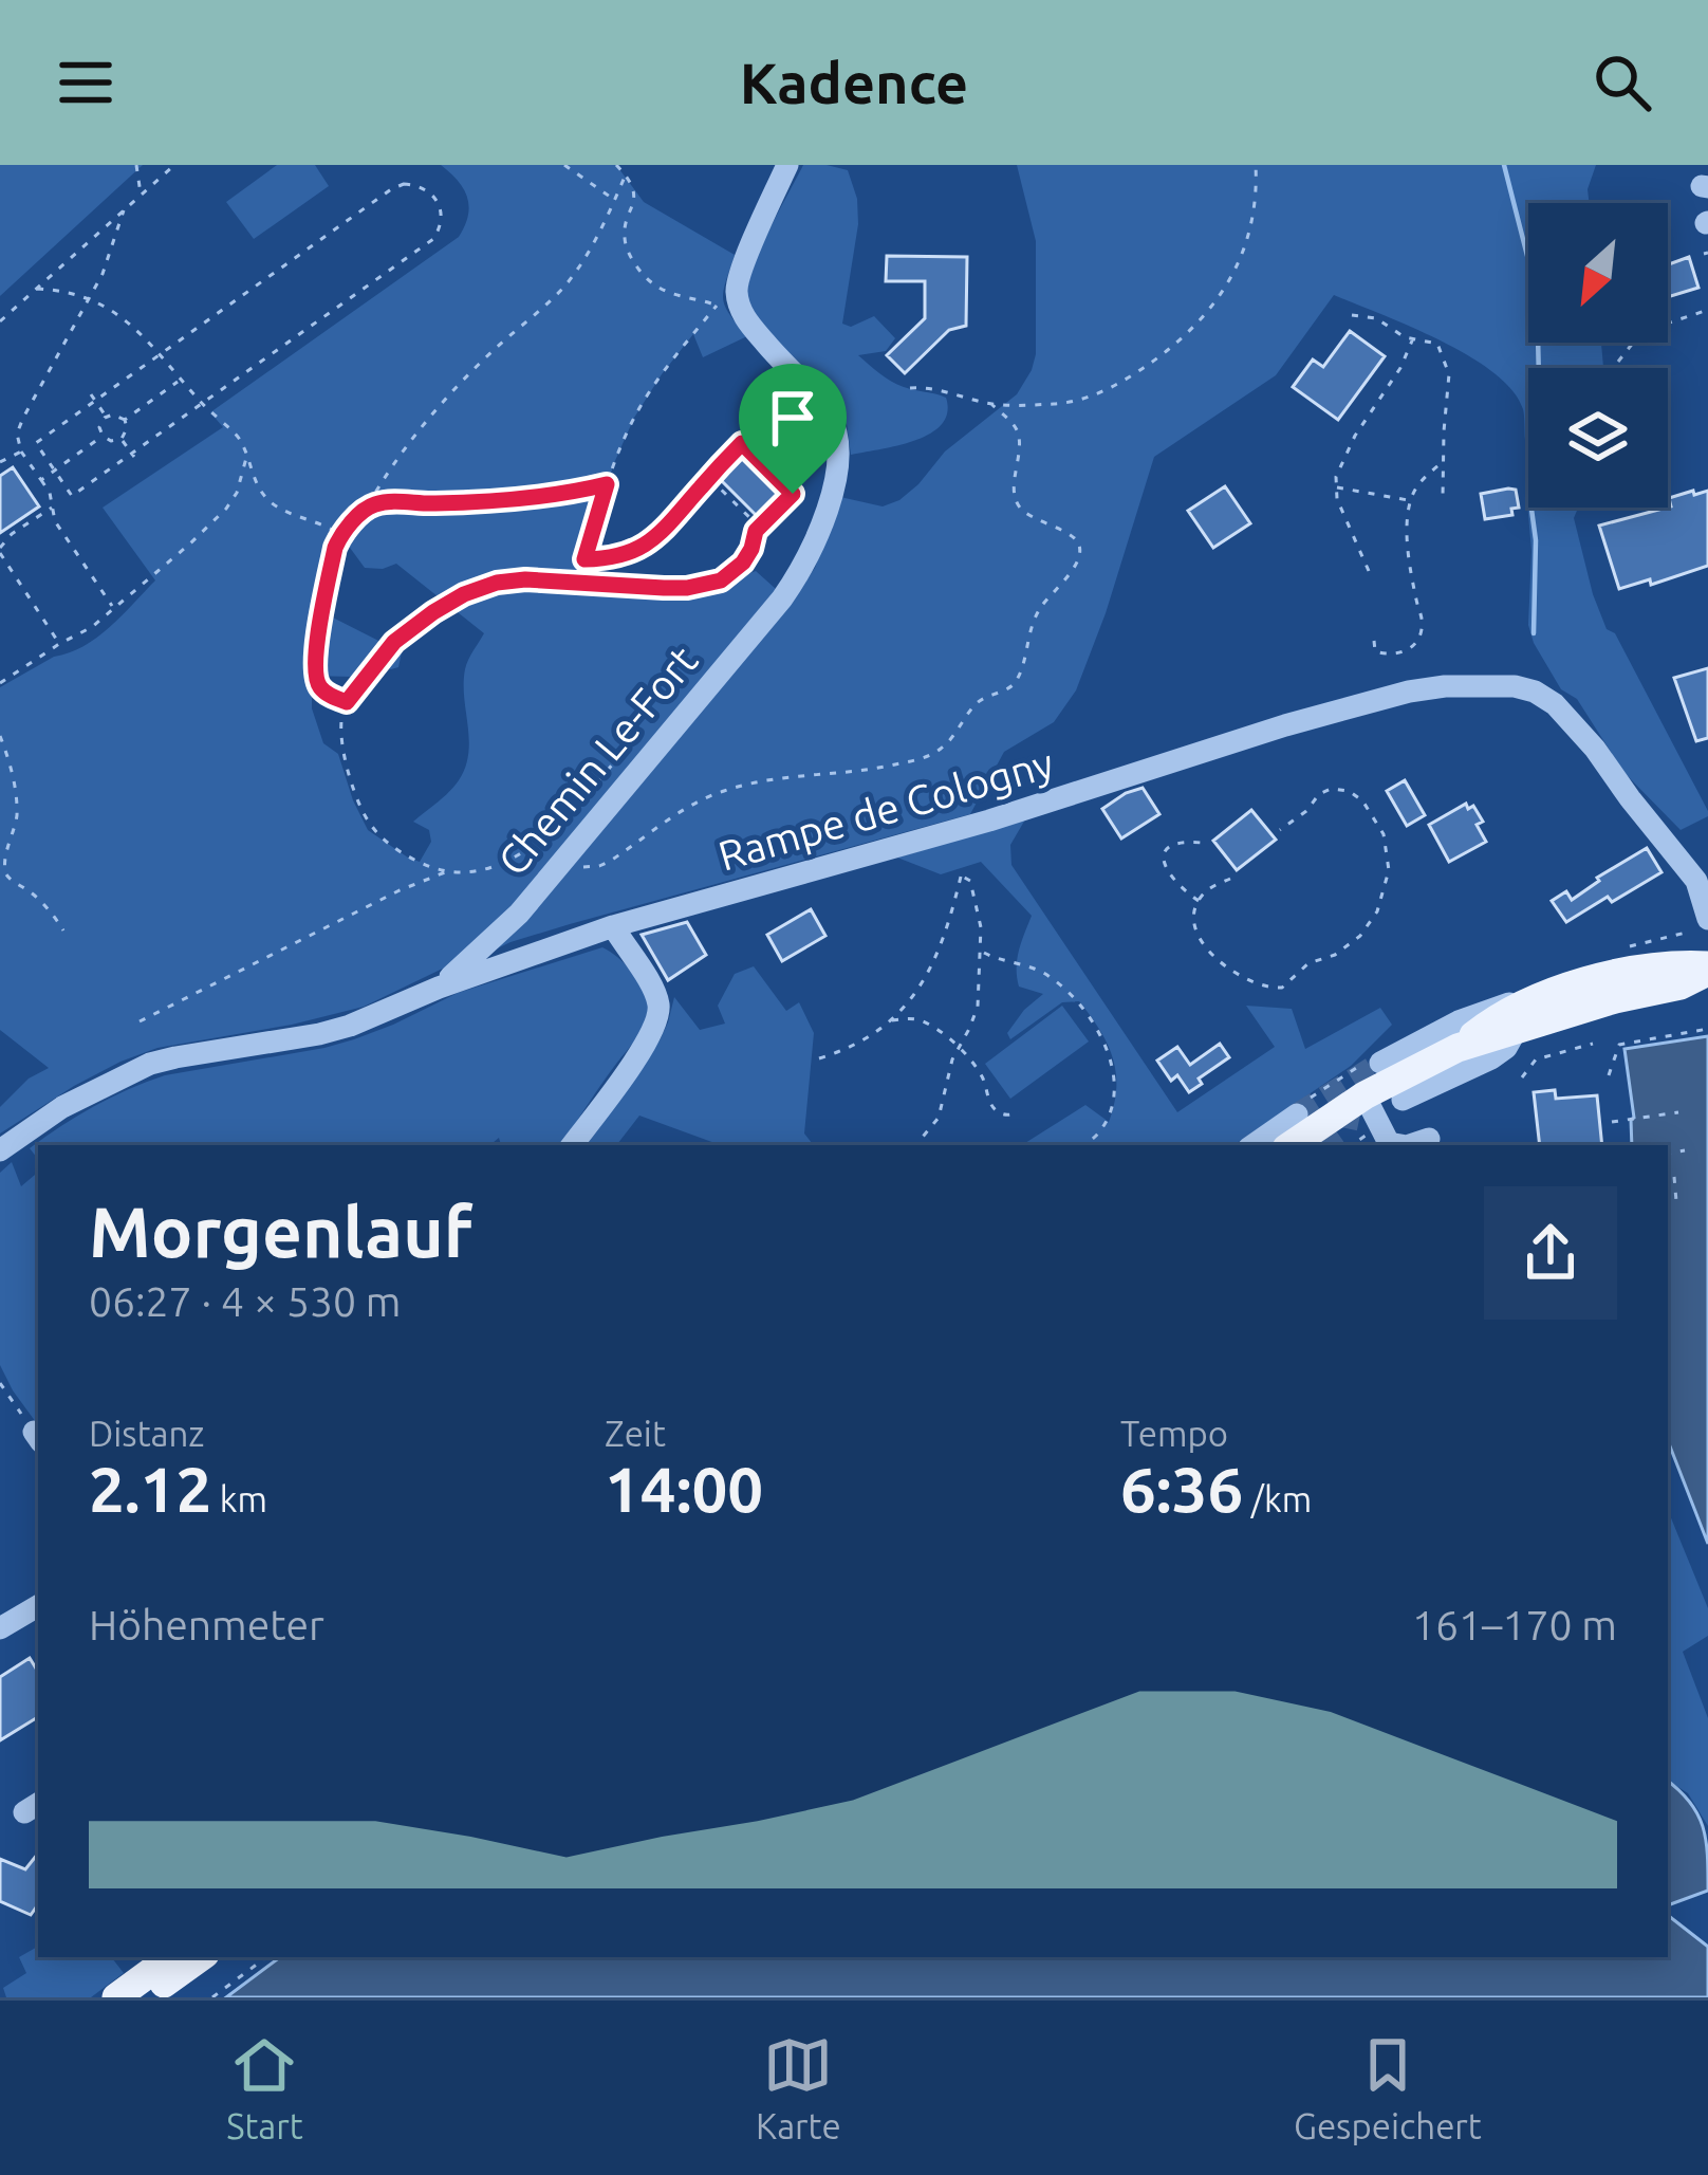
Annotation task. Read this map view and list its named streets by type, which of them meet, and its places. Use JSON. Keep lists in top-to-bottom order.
{
  "streets": {
    "street": ["Chemin Le-Fort", "Rampe de Cologny"]
  },
  "crossings": [
    ["Chemin Le-Fort", "Rampe de Cologny"]
  ],
  "north": "bottom left",
  "page": {
    "header": "Kadence",
    "heading": ["Morgenlauf", "06:27 · 4 × 530 m"],
    "stats": [
      ["Distanz", "2.12 km"],
      ["Zeit", "14:00"],
      ["Tempo", "6:36 /km"]
    ],
    "chart": ["Höhenmeter", "161–170 m"],
    "tabs": ["Start", "Karte", "Gespeichert"]
  }
}
